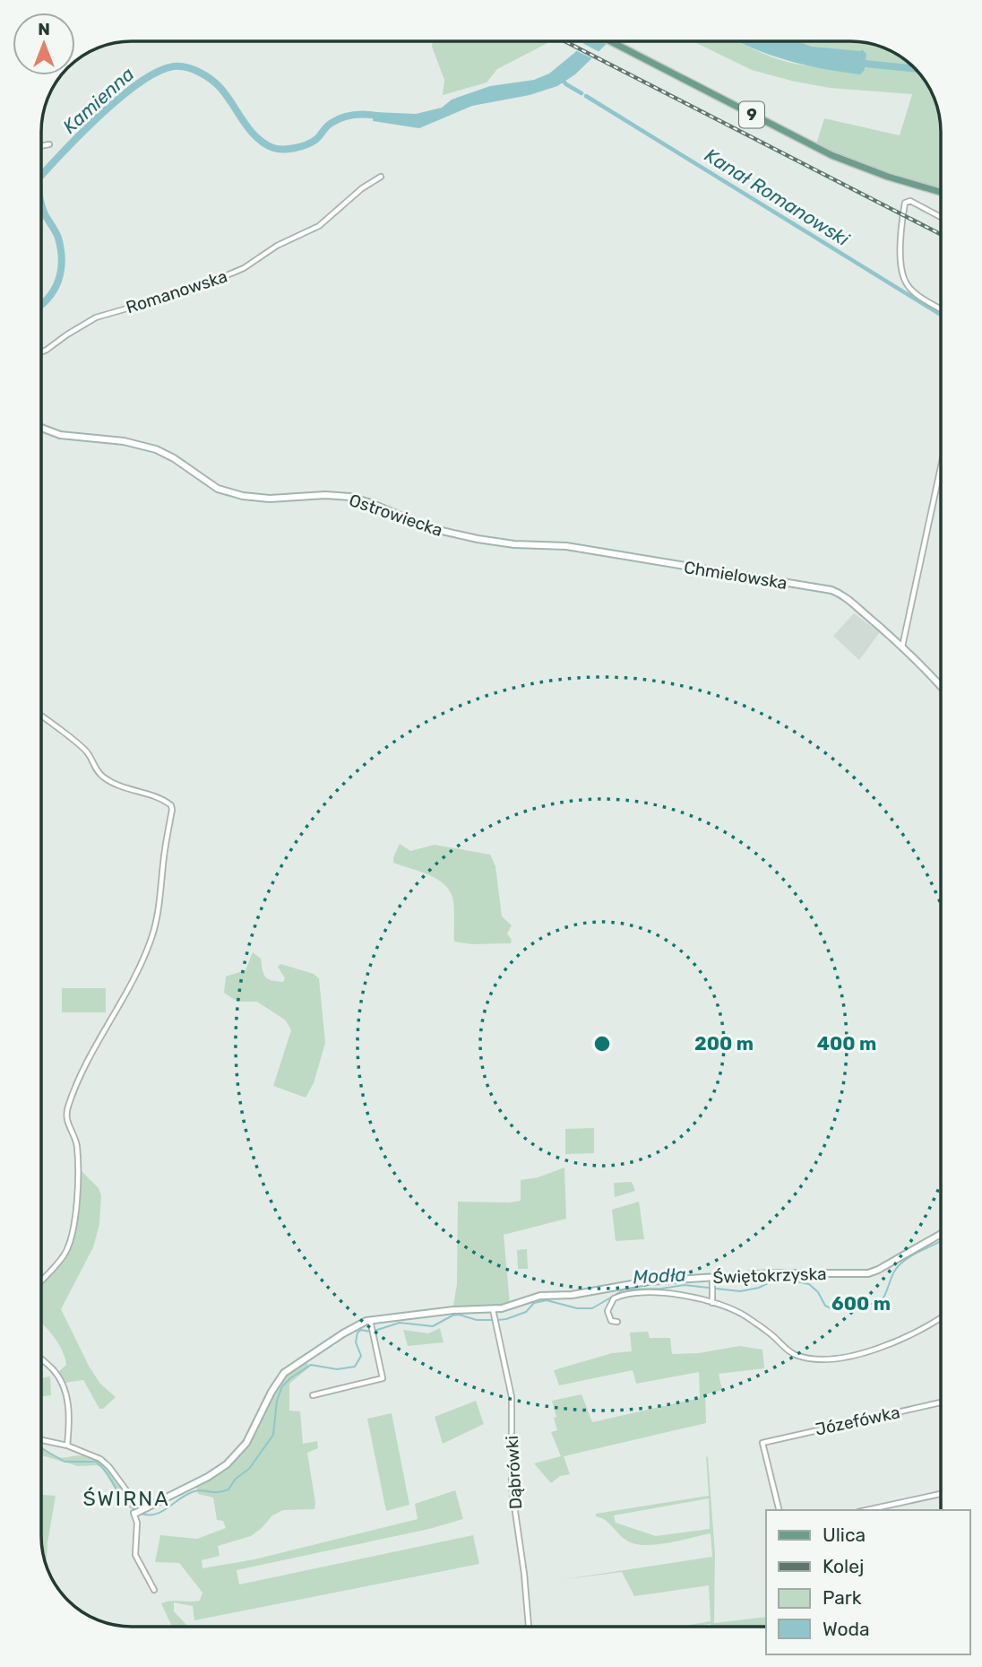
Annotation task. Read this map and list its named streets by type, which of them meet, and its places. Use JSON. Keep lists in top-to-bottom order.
{
  "streets": {
    "main road": ["9"],
    "street": [
      "Romanowska",
      "Ostrowiecka",
      "Chmielowska",
      "Świętokrzyska",
      "Józefówka",
      "Dąbrówki"
    ]
  },
  "crossings": [
    ["Ostrowiecka", "Chmielowska"],
    ["Świętokrzyska", "Dąbrówki"]
  ],
  "districts": ["ŚWIRNA"],
  "water": ["Kamienna", "Kanał Romanowski", "Modła"],
  "legend": [
    "Ulica",
    "Kolej",
    "Park",
    "Woda"
  ],
  "north": "top",
  "rings": ["200 m", "400 m", "600 m"]
}
